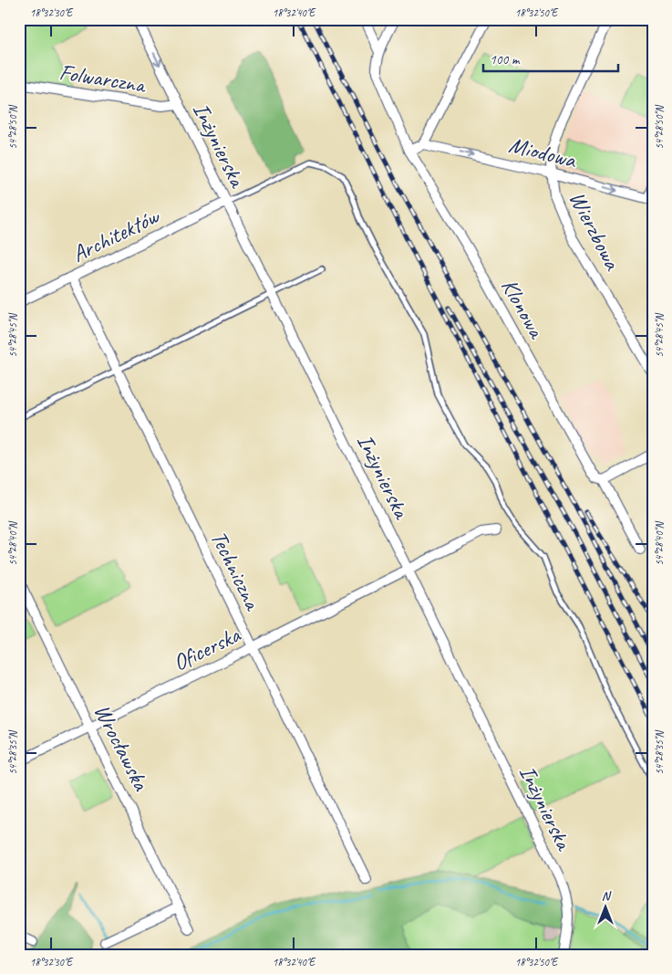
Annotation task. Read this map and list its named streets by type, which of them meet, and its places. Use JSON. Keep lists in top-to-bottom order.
{
  "streets": {
    "street": [
      "Folwarczna",
      "Inżynierska",
      "Miodowa",
      "Wierzbowa",
      "Architektów",
      "Klonowa",
      "Techniczna",
      "Oficerska",
      "Wrocławska"
    ]
  },
  "crossings": [
    ["Folwarczna", "Inżynierska"],
    ["Inżynierska", "Architektów"],
    ["Inżynierska", "Oficerska"],
    ["Miodowa", "Wierzbowa"],
    ["Architektów", "Techniczna"],
    ["Techniczna", "Oficerska"],
    ["Oficerska", "Wrocławska"]
  ],
  "one_way": ["Miodowa"],
  "scale_bar": "100 m",
  "north": "top",
  "coordinates": [
    "18°32'30\"E",
    "18°32'40\"E",
    "18°32'50\"E",
    "54°28'50\"N",
    "54°28'45\"N",
    "54°28'40\"N",
    "54°28'35\"N"
  ]
}
